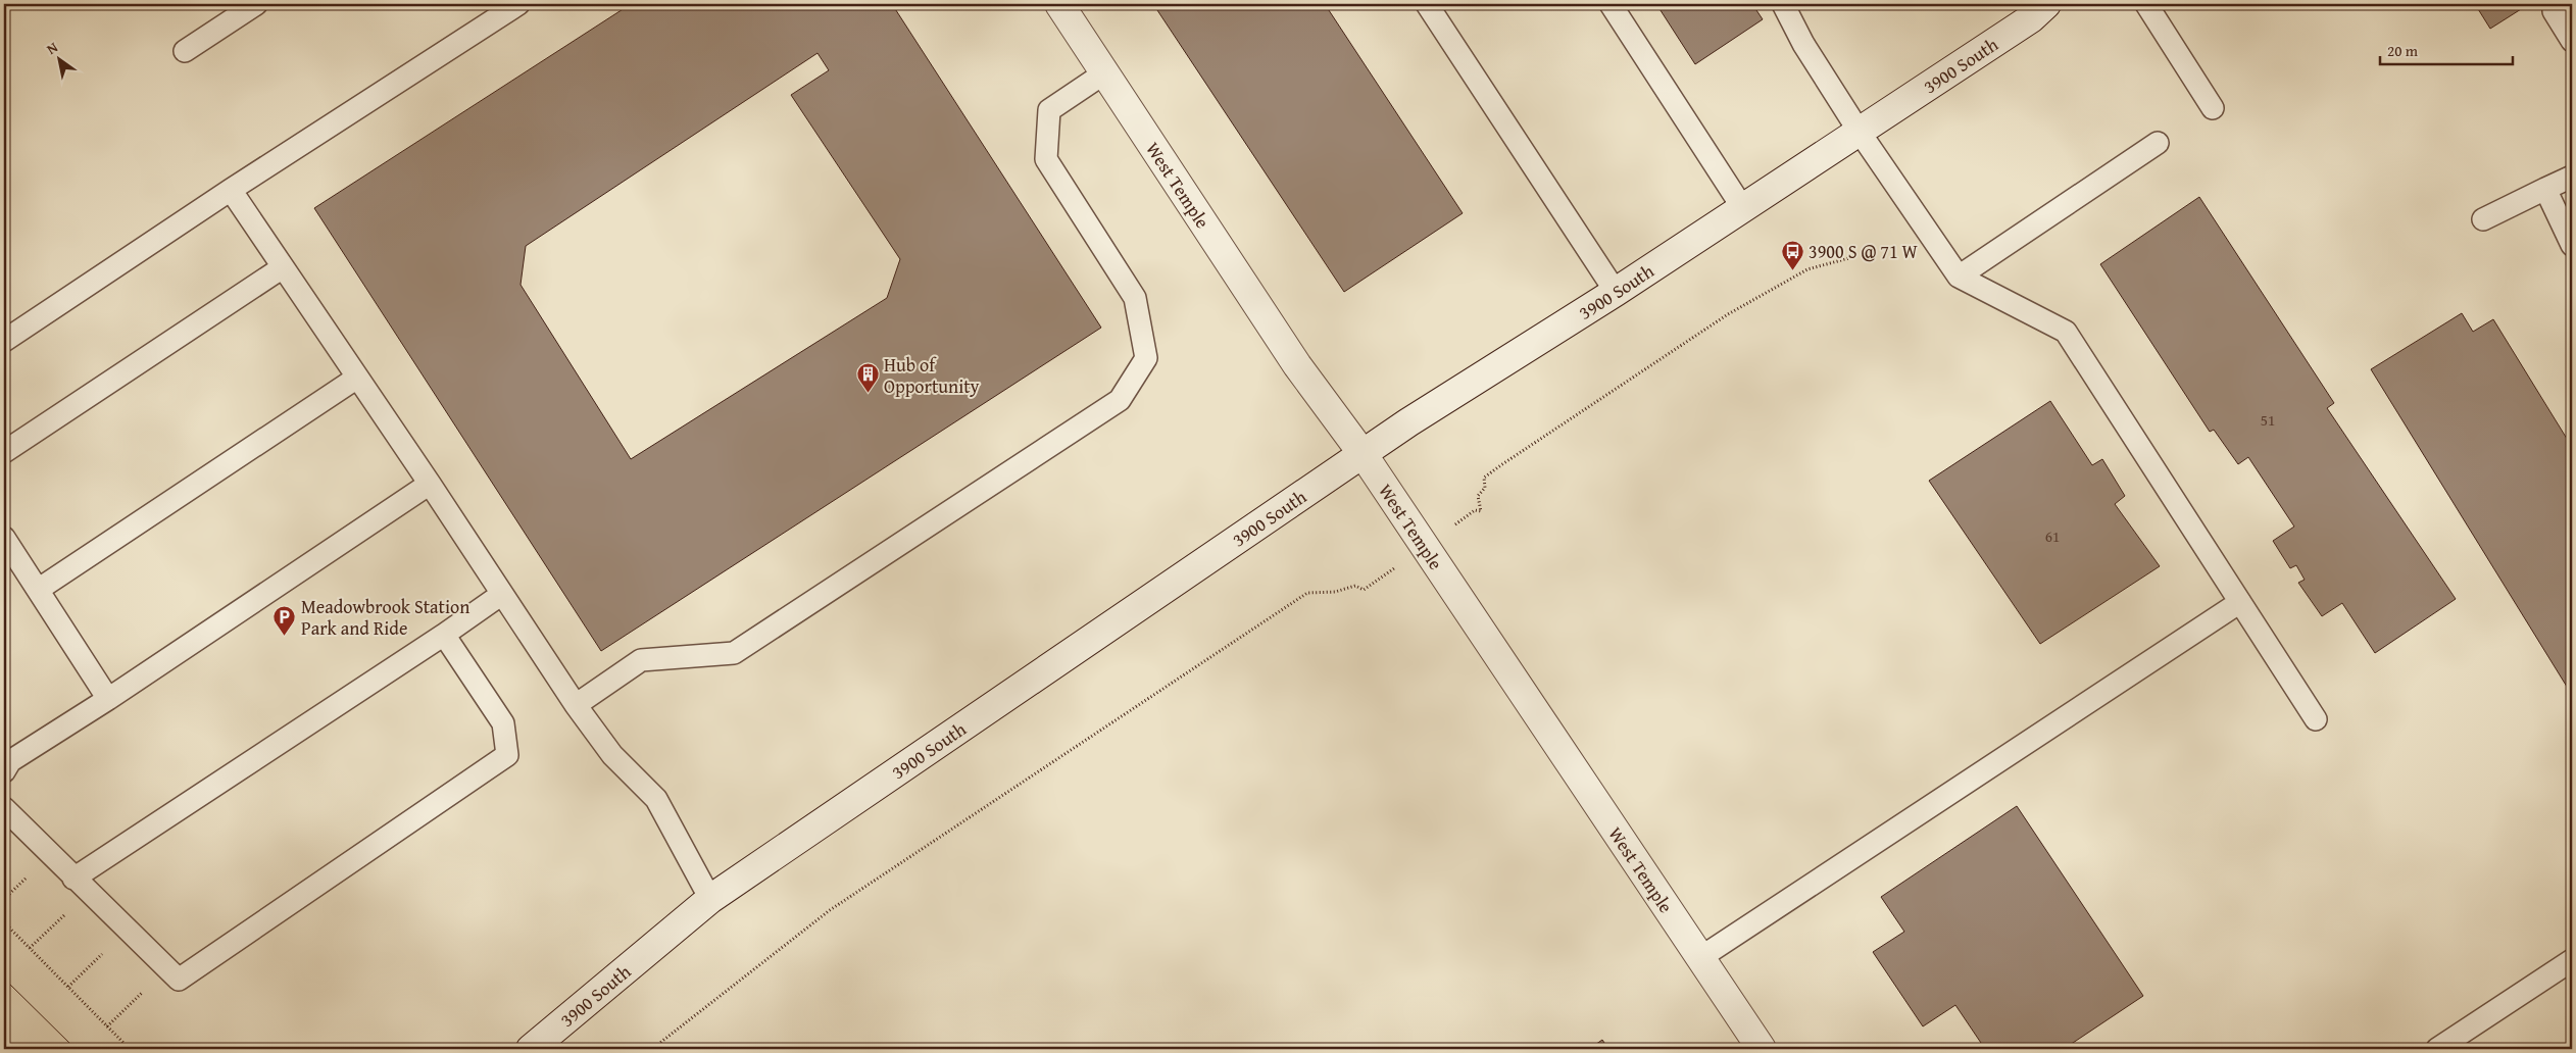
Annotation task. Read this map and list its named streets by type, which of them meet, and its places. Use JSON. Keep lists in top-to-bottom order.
{
  "streets": {
    "main road": ["3900 South", "West Temple"]
  },
  "crossings": [
    ["3900 South", "West Temple"]
  ],
  "places": {
    "bus stop": ["3900 S @ 71 W"],
    "building": ["Hub of Opportunity"],
    "parking": ["Meadowbrook Station Park and Ride"]
  },
  "house_numbers": ["51", "61"],
  "scale_bar": "20 m",
  "north": "top left"
}
